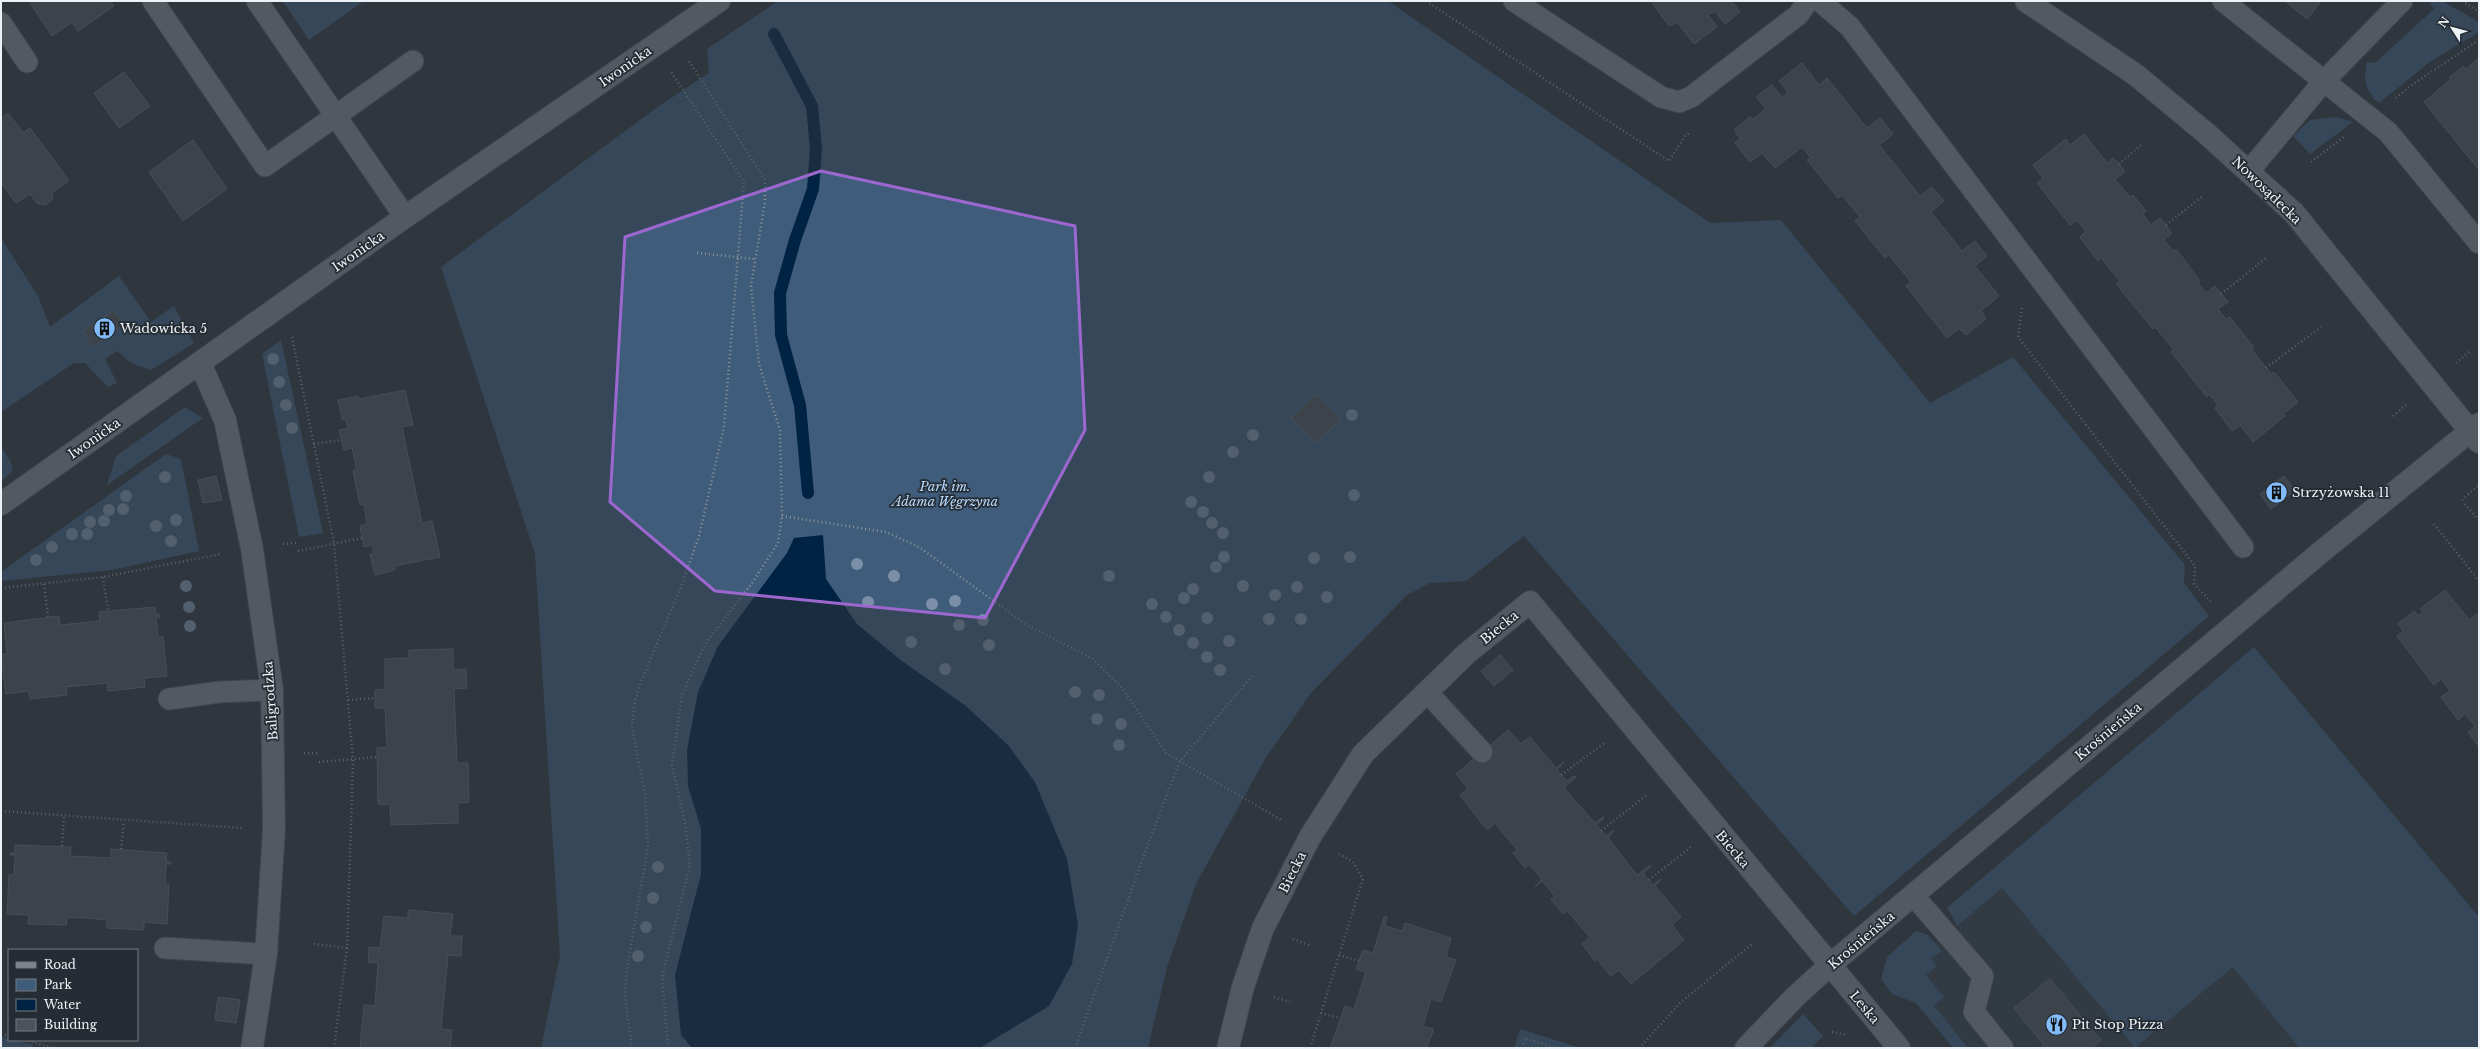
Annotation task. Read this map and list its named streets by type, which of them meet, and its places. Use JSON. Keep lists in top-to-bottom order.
{
  "streets": {
    "street": [
      "Iwonicka",
      "Nowosądecka",
      "Biecka",
      "Baligrodzka",
      "Krośnieńska",
      "Leska"
    ]
  },
  "crossings": [
    ["Iwonicka", "Baligrodzka"],
    ["Nowosądecka", "Krośnieńska"],
    ["Biecka", "Krośnieńska"],
    ["Biecka", "Leska"],
    ["Krośnieńska", "Leska"]
  ],
  "parks": ["Park im. Adama Węgrzyna"],
  "places": {
    "building": ["Wadowicka 5", "Strzyżowska 11"],
    "restaurant": ["Pit Stop Pizza"]
  },
  "legend": [
    "Road",
    "Park",
    "Water",
    "Building"
  ],
  "north": "top left"
}
